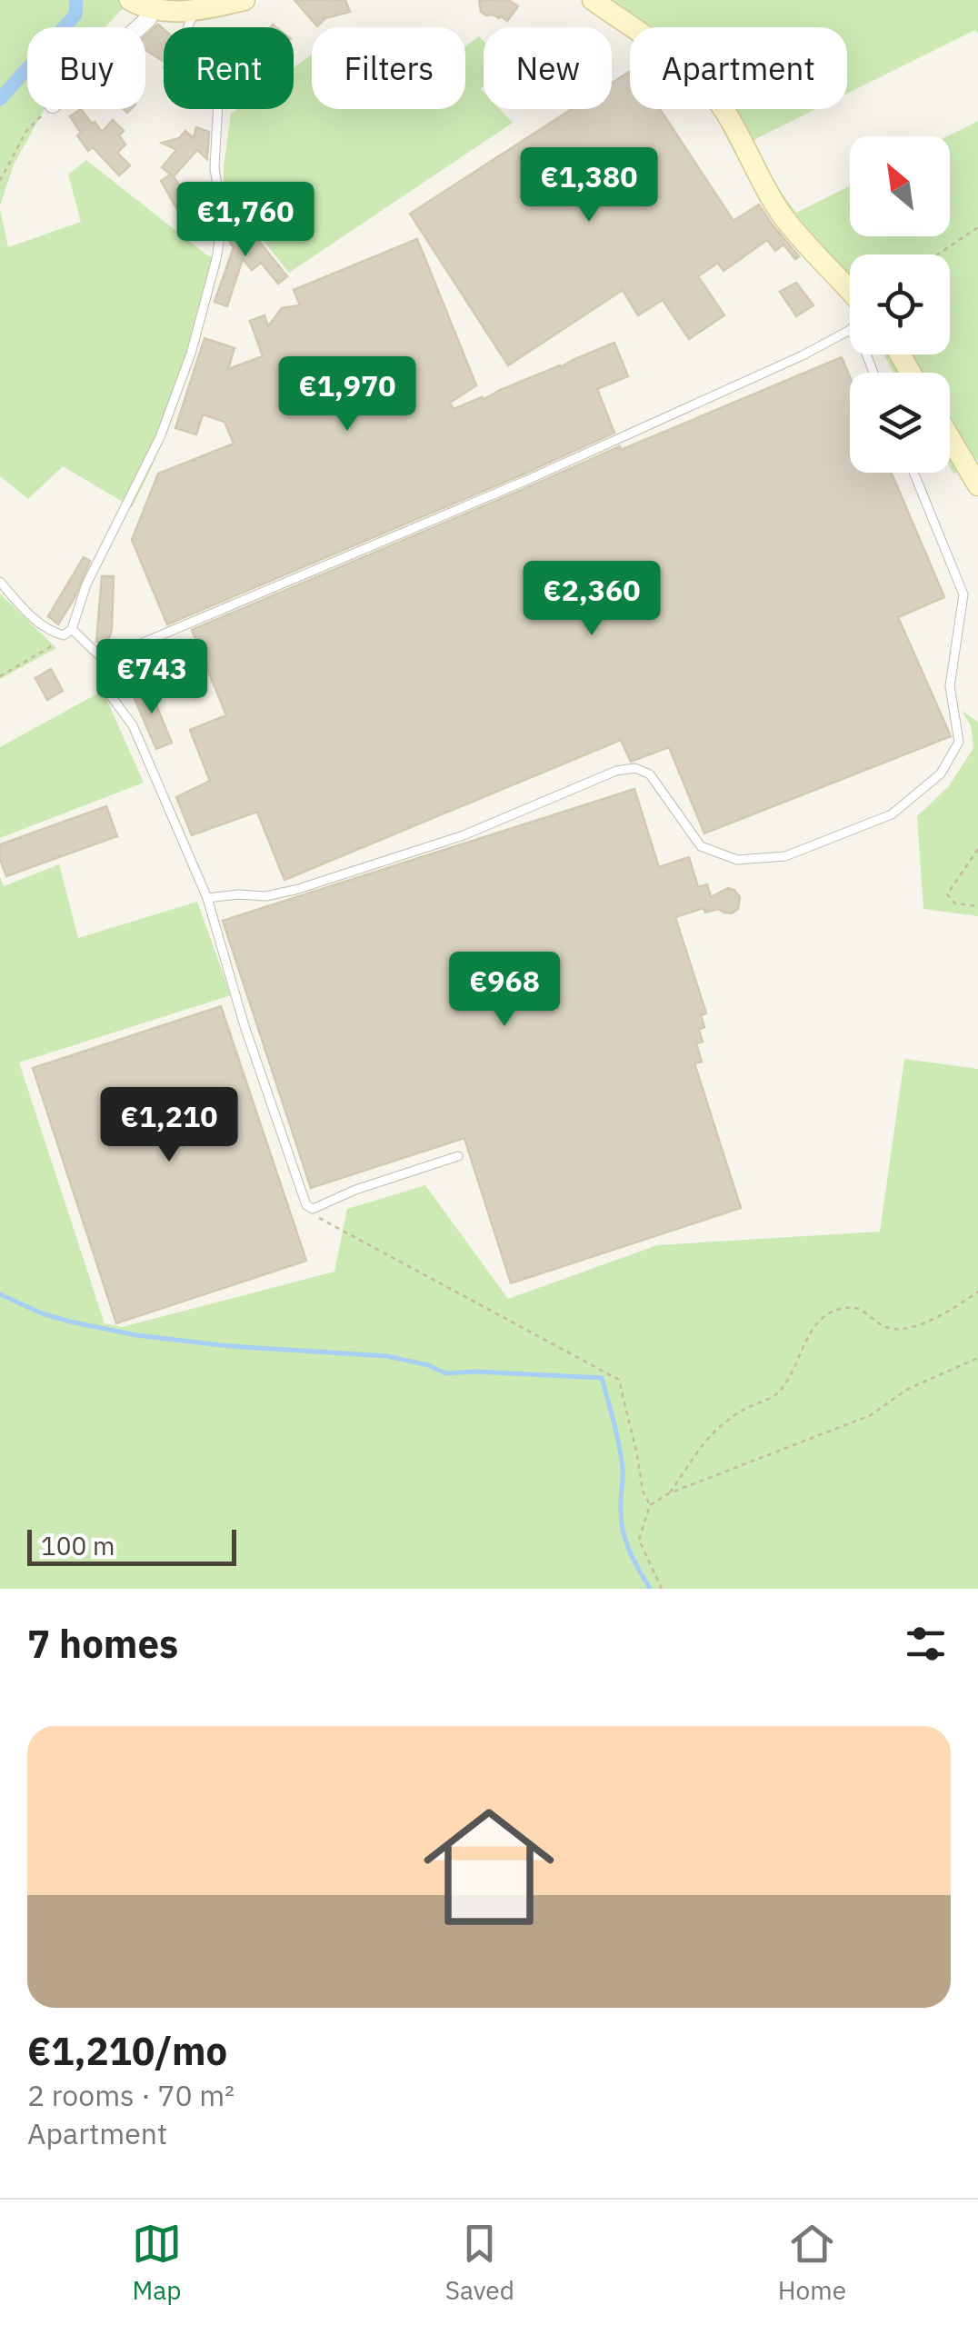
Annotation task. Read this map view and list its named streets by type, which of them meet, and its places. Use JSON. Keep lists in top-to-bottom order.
{
  "scale_bar": "100 m",
  "north": "top left",
  "page": {
    "chip": [
      "Buy",
      "Rent",
      "Filters",
      "New",
      "Apartment"
    ],
    "price": [
      "€1,380",
      "€1,760",
      "€1,970",
      "€2,360",
      "€743",
      "€968",
      "€1,210"
    ],
    "scale": "100 m",
    "heading": "7 homes",
    "list": [
      {
        "name": "€1,210/mo",
        "note": "2 rooms · 70 m² · Apartment"
      }
    ],
    "tabs": ["Map", "Saved", "Home"]
  }
}
